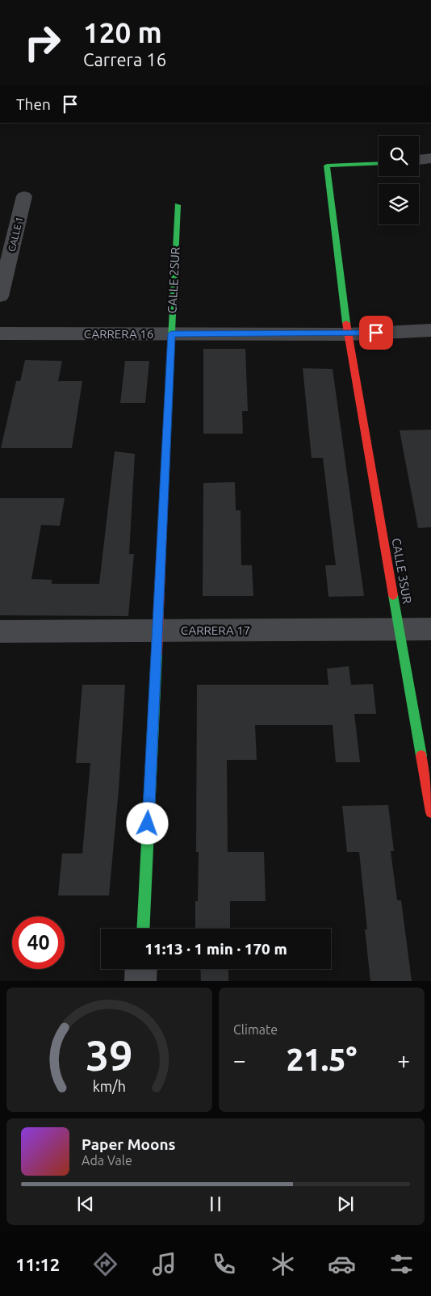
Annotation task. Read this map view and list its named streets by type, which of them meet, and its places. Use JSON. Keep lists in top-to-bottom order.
{
  "streets": {
    "street": [
      "CALLE 1",
      "CALLE 2SUR",
      "CARRERA 16",
      "CALLE 3SUR",
      "CARRERA 17"
    ]
  },
  "crossings": [
    ["CALLE 2SUR", "CARRERA 16"],
    ["CALLE 2SUR", "CARRERA 17"],
    ["CARRERA 16", "CALLE 3SUR"],
    ["CALLE 3SUR", "CARRERA 17"]
  ],
  "page": {
    "turn": ["120 m", "Carrera 16"],
    "then": "Then",
    "limit": "40",
    "trip": "11:13 · 1 min · 170 m",
    "tile": "Climate",
    "heat": ["−", "21.5°", "+"],
    "song": ["Paper Moons", "Ada Vale"],
    "tabs": "11:12",
    "gauge": ["39", "km/h"]
  }
}
